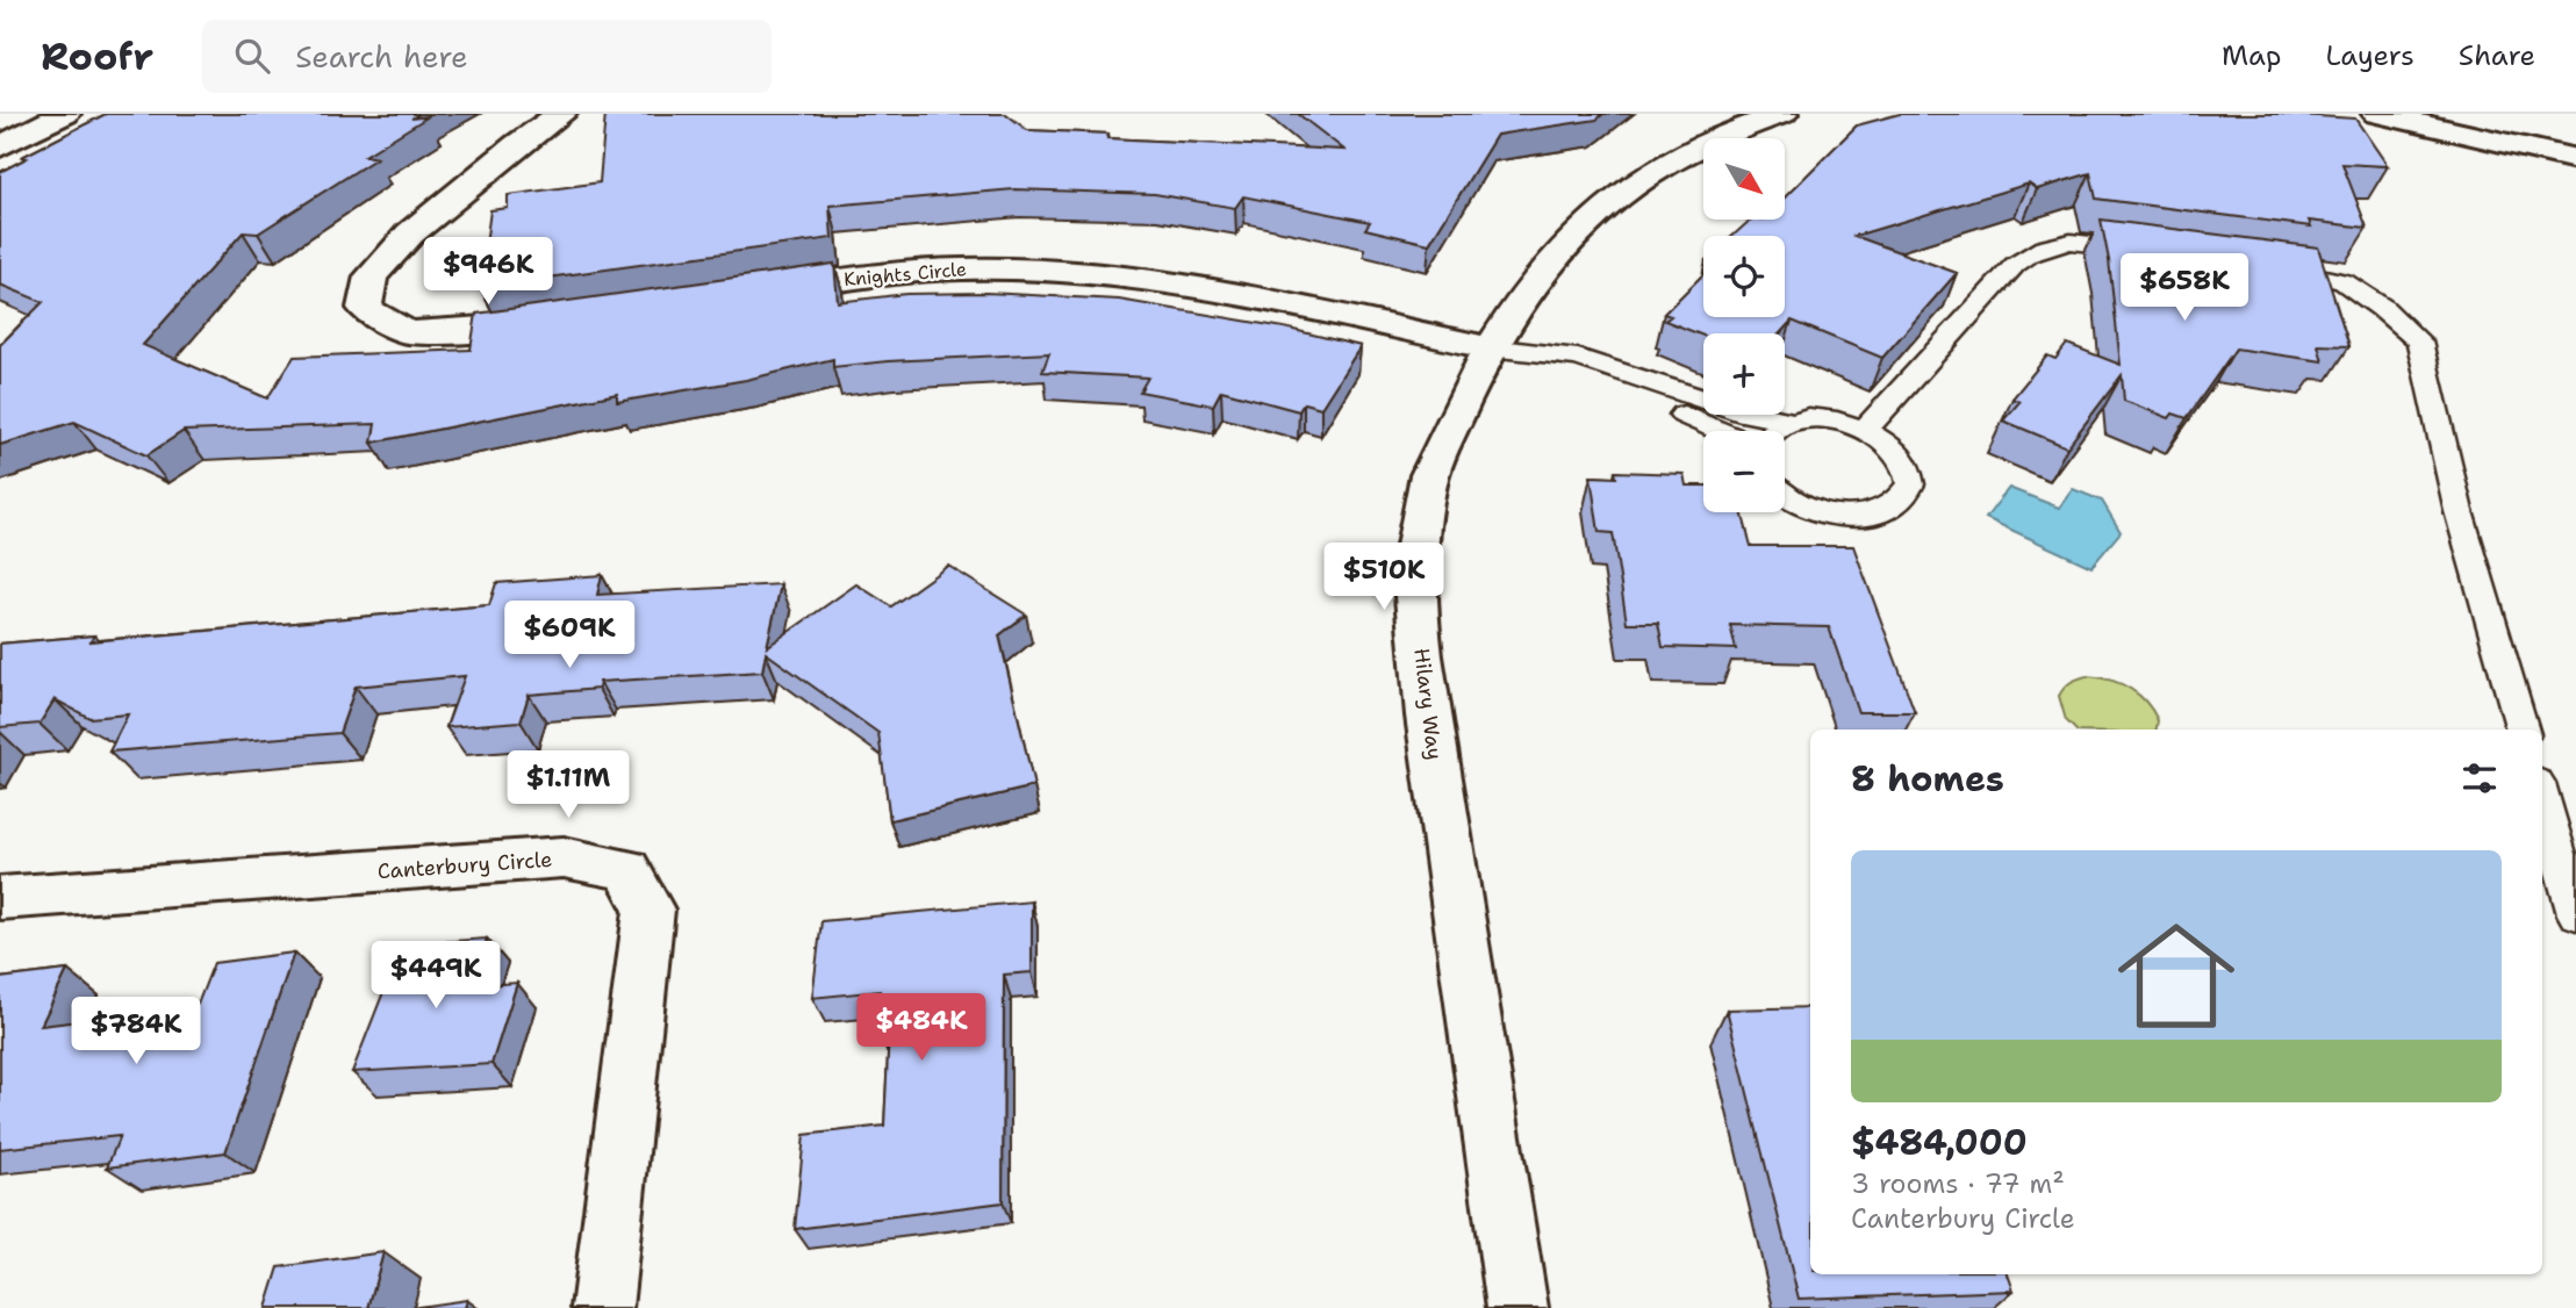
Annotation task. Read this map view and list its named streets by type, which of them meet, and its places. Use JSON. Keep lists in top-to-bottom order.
{
  "streets": {
    "street": ["Knights Circle", "Hilary Way", "Canterbury Circle"]
  },
  "crossings": [
    ["Knights Circle", "Hilary Way"]
  ],
  "north": "bottom right",
  "page": {
    "header": "Roofr",
    "search": "Search here",
    "nav": ["Map", "Layers", "Share"],
    "map_buttons": ["+", "−"],
    "price": [
      "$946K",
      "$658K",
      "$510K",
      "$609K",
      "$1.11M",
      "$449K",
      "$484K",
      "$784K"
    ],
    "heading": "8 homes",
    "list": [
      {
        "name": "$484,000",
        "note": "3 rooms · 77 m² · Canterbury Circle"
      }
    ]
  }
}
